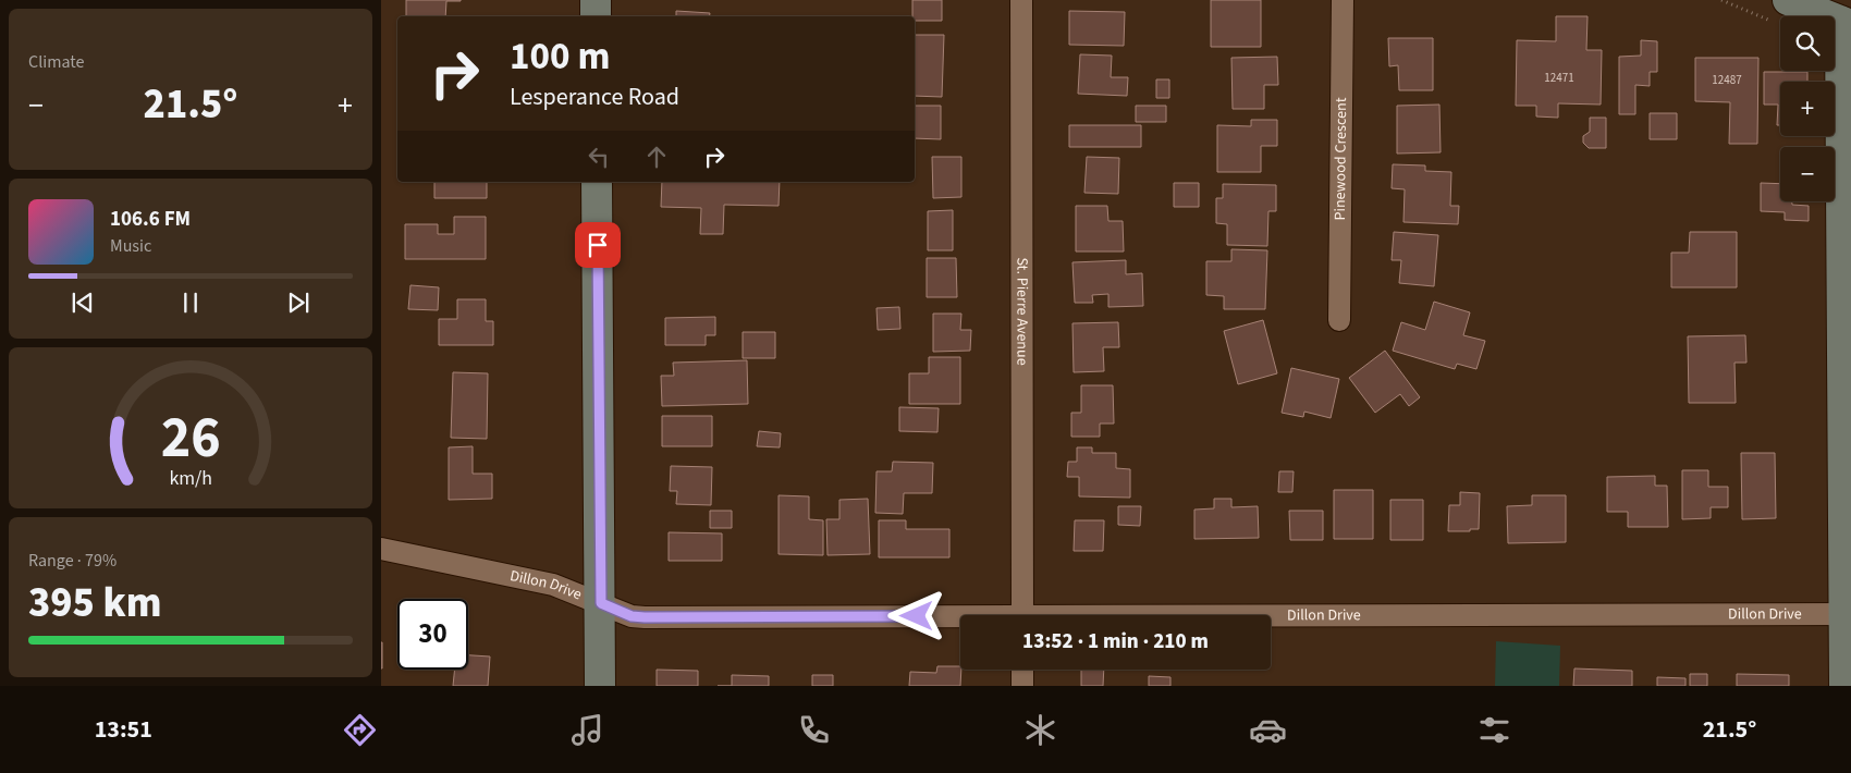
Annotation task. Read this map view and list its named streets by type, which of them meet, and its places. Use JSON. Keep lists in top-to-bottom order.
{
  "streets": {
    "street": ["Pinewood Crescent", "St. Pierre Avenue", "Dillon Drive"]
  },
  "house_numbers": ["12471", "12487"],
  "page": {
    "tile": [
      "Climate",
      ["Range · 79%", "395 km"]
    ],
    "map_buttons": ["+", "−"],
    "turn": ["100 m", "Lesperance Road"],
    "heat": ["−", "21.5°", "+"],
    "song": ["106.6 FM", "Music"],
    "limit": "30",
    "trip": "13:52 · 1 min · 210 m",
    "tabs": ["13:51", "21.5°"],
    "gauge": ["26", "km/h"]
  }
}
